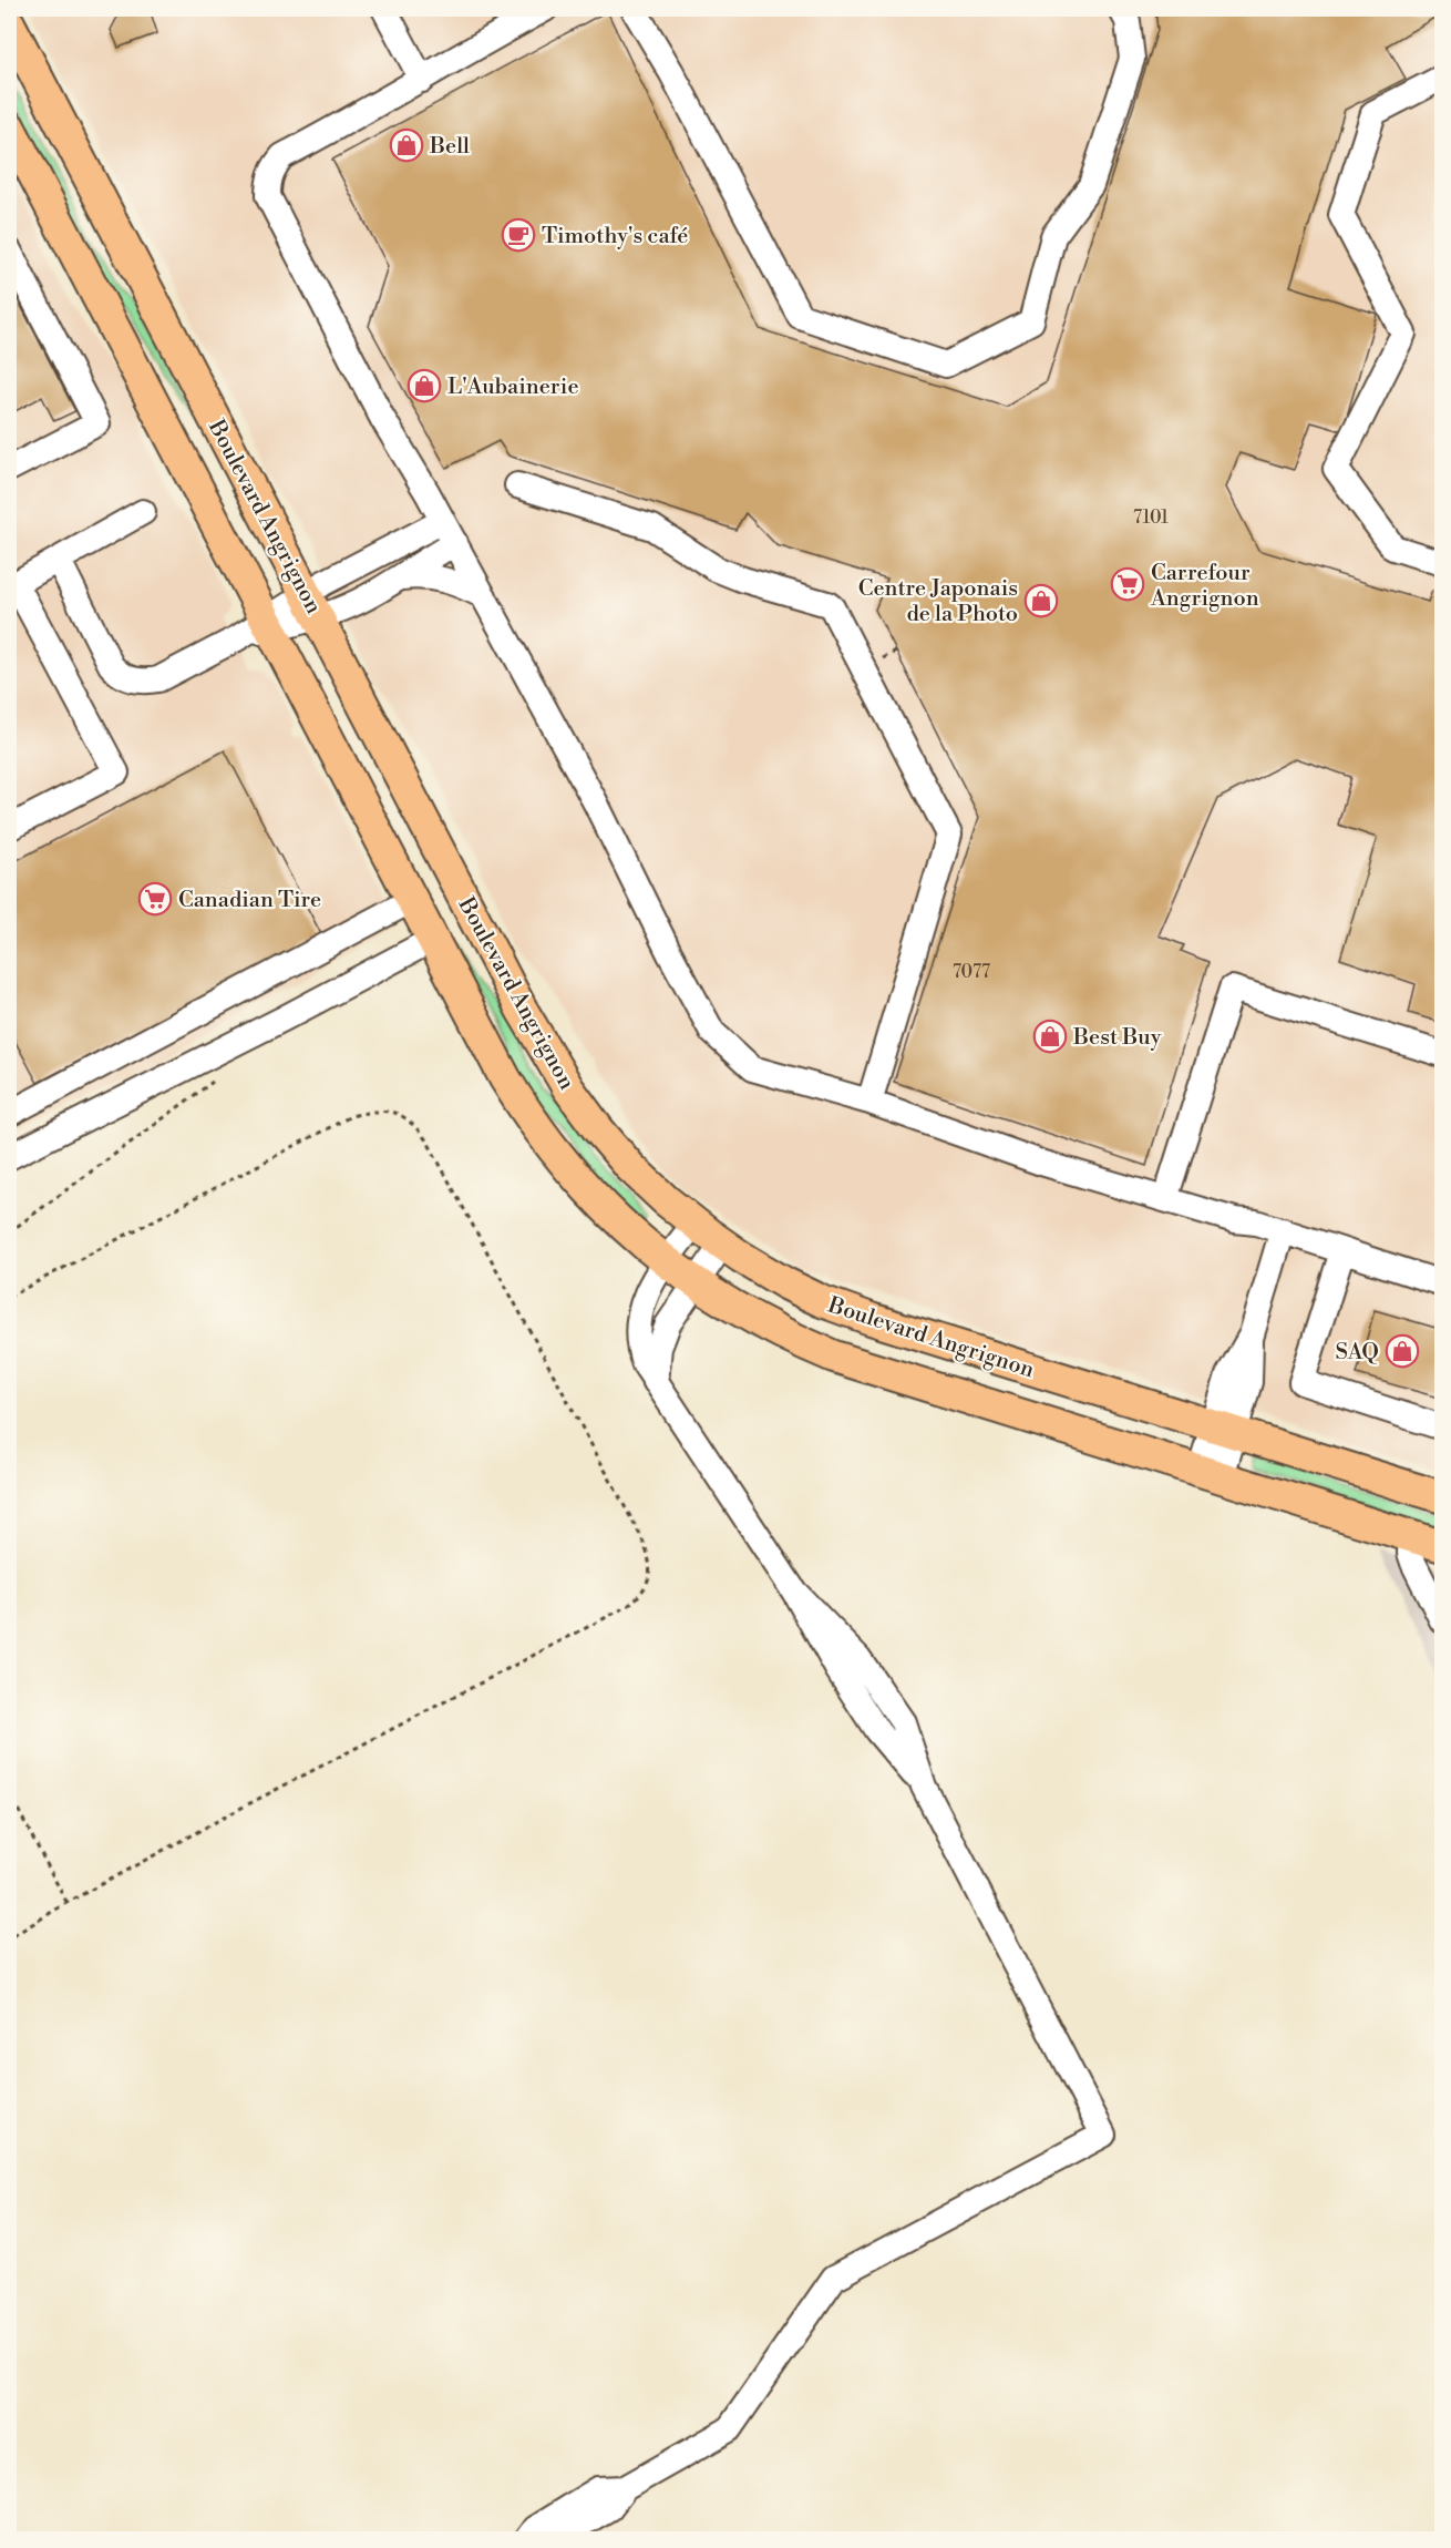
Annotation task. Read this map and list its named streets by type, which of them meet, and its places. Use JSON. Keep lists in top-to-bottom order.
{
  "streets": {
    "main road": ["Boulevard Angrignon"]
  },
  "places": {
    "shop": [
      "Bell",
      "L'Aubainerie",
      "Centre Japonais de la Photo",
      "Best Buy",
      "SAQ"
    ],
    "cafe": ["Timothy's café"],
    "supermarket": ["Carrefour Angrignon", "Canadian Tire"]
  },
  "house_numbers": ["7101", "7077"]
}
